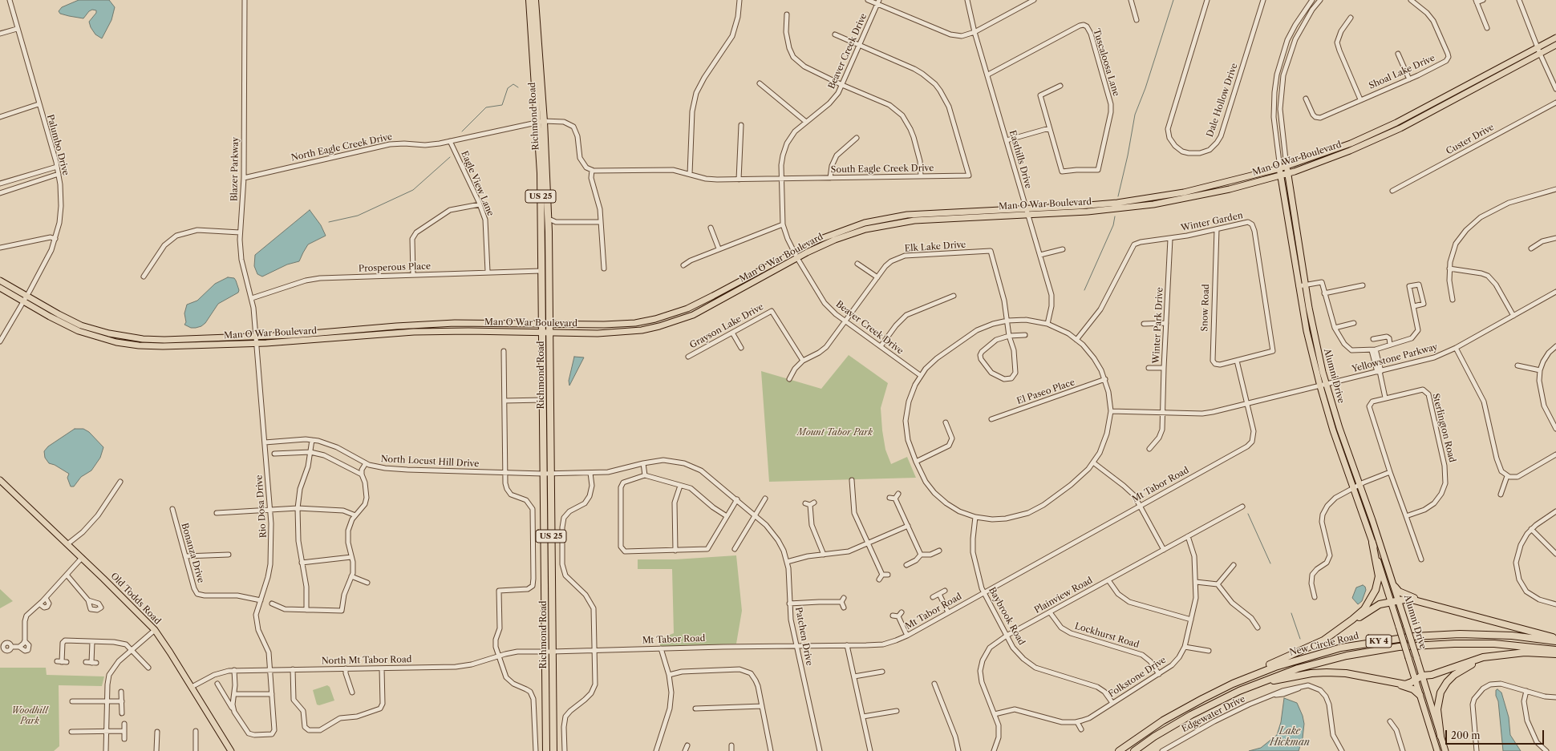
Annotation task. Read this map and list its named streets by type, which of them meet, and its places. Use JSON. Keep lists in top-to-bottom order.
{
  "streets": {
    "highway": [
      "Richmond Road",
      "US 25",
      "KY 4",
      "New Circle Road"
    ],
    "main road": ["Man O War Boulevard", "Alumni Drive", "Old Todds Road"],
    "street": [
      "Beaver Creek Drive",
      "Tuscaloosa Lane",
      "Shoal Lake Drive",
      "Dale Hollow Drive",
      "Custer Drive",
      "Palumbo Drive",
      "North Eagle Creek Drive",
      "Easthills Drive",
      "Blazer Parkway",
      "South Eagle Creek Drive",
      "Eagle View Lane",
      "Winter Garden",
      "Elk Lake Drive",
      "Prosperous Place",
      "Snow Road",
      "Winter Park Drive",
      "Grayson Lake Drive",
      "Yellowstone Parkway",
      "El Paseo Place",
      "Sterlington Road",
      "North Locust Hill Drive",
      "Mt Tabor Road",
      "Rio Dosa Drive",
      "Bonanza Drive",
      "Plainview Road",
      "Baybrook Road",
      "Lockhurst Road",
      "Patchen Drive",
      "North Mt Tabor Road",
      "Folkstone Drive",
      "Edgewater Drive"
    ]
  },
  "crossings": [
    ["Beaver Creek Drive", "Man O War Boulevard"],
    ["Beaver Creek Drive", "South Eagle Creek Drive"],
    ["Beaver Creek Drive", "Elk Lake Drive"],
    ["Tuscaloosa Lane", "Easthills Drive"],
    ["Richmond Road", "North Eagle Creek Drive"],
    ["Richmond Road", "Man O War Boulevard"],
    ["Richmond Road", "Prosperous Place"],
    ["Richmond Road", "North Locust Hill Drive"],
    ["Richmond Road", "Mt Tabor Road"],
    ["Richmond Road", "North Mt Tabor Road"],
    ["Palumbo Drive", "Man O War Boulevard"],
    ["North Eagle Creek Drive", "Blazer Parkway"],
    ["North Eagle Creek Drive", "South Eagle Creek Drive"],
    ["North Eagle Creek Drive", "Eagle View Lane"],
    ["Man O War Boulevard", "Easthills Drive"],
    ["Man O War Boulevard", "Blazer Parkway"],
    ["Man O War Boulevard", "Alumni Drive"],
    ["Man O War Boulevard", "Rio Dosa Drive"],
    ["Blazer Parkway", "Prosperous Place"],
    ["Blazer Parkway", "Rio Dosa Drive"],
    ["Eagle View Lane", "Prosperous Place"],
    ["Winter Garden", "Snow Road"],
    ["Winter Garden", "Winter Park Drive"],
    ["Elk Lake Drive", "Grayson Lake Drive"],
    ["Winter Park Drive", "Yellowstone Parkway"],
    ["Yellowstone Parkway", "Alumni Drive"],
    ["Yellowstone Parkway", "Mt Tabor Road"],
    ["North Locust Hill Drive", "Rio Dosa Drive"],
    ["North Locust Hill Drive", "Patchen Drive"],
    ["Mt Tabor Road", "Baybrook Road"],
    ["Mt Tabor Road", "Patchen Drive"],
    ["Mt Tabor Road", "North Mt Tabor Road"],
    ["Rio Dosa Drive", "Bonanza Drive"],
    ["Rio Dosa Drive", "North Mt Tabor Road"],
    ["Plainview Road", "Baybrook Road"],
    ["Plainview Road", "Lockhurst Road"],
    ["Plainview Road", "Folkstone Drive"],
    ["Old Todds Road", "North Mt Tabor Road"],
    ["Baybrook Road", "Folkstone Drive"],
    ["Lockhurst Road", "Folkstone Drive"]
  ],
  "water": ["Lake Hickman"],
  "parks": ["Mount Tabor Park", "Woodhill Park"],
  "scale_bar": "200 m"
}
